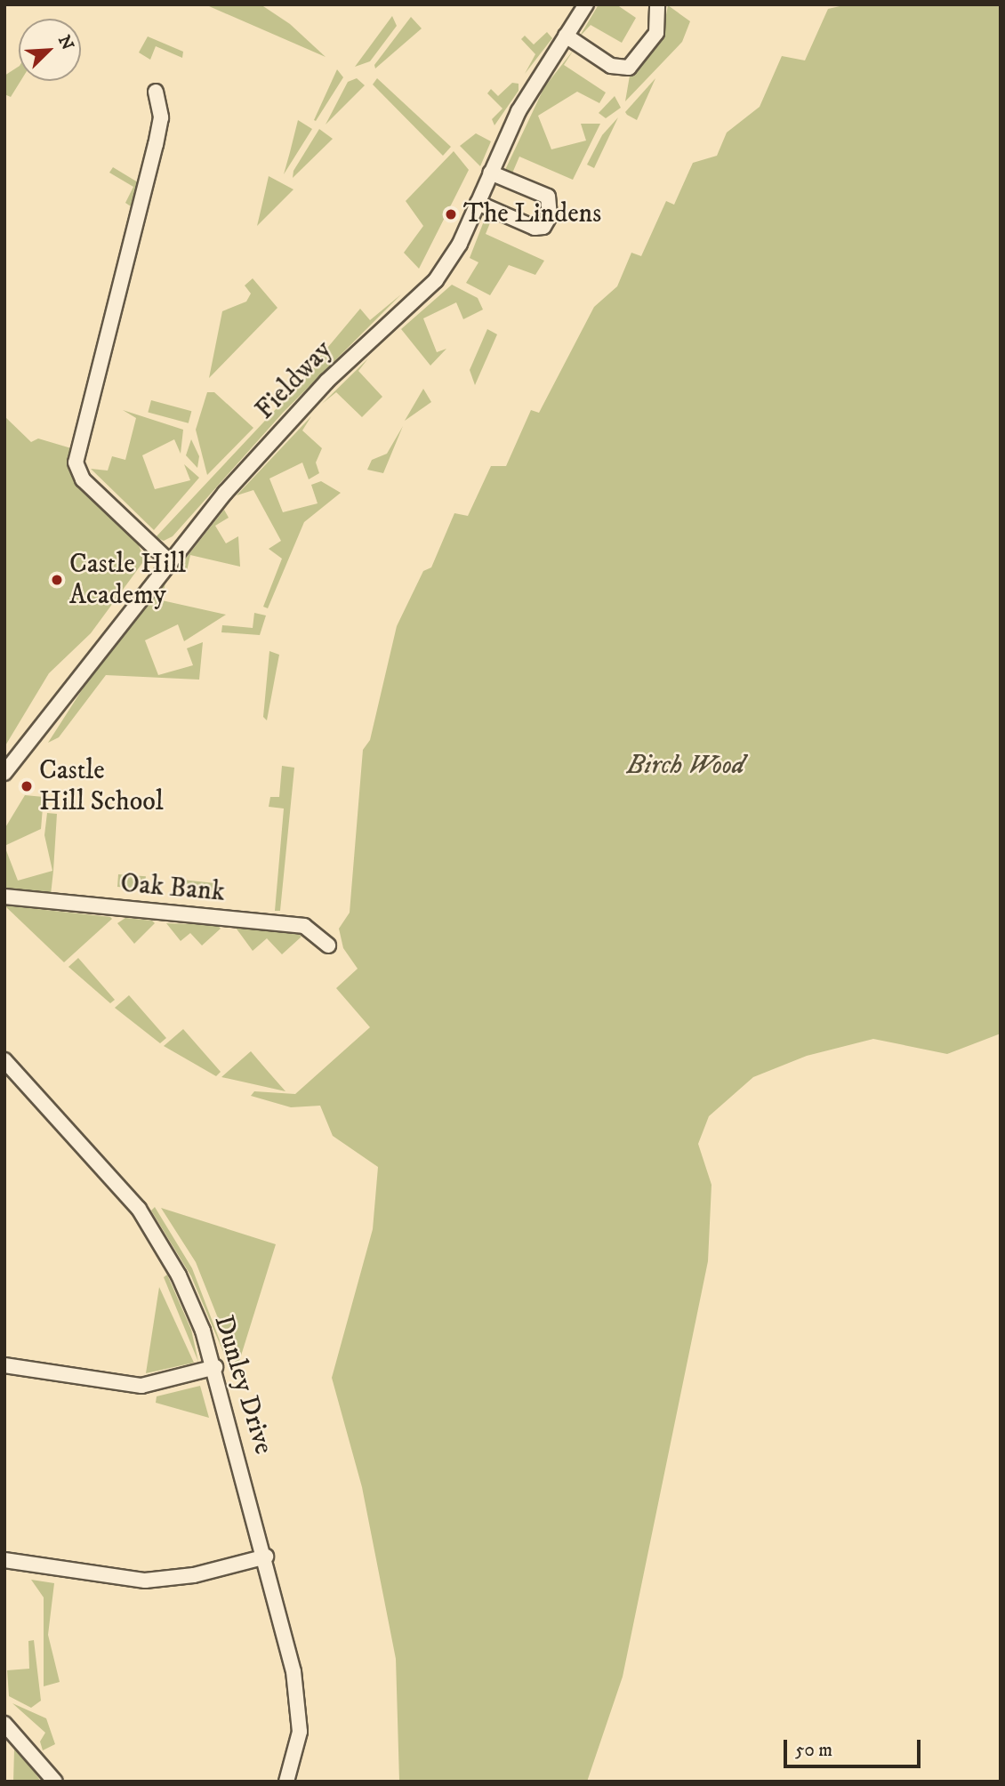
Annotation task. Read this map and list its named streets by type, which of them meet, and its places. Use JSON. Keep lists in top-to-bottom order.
{
  "streets": {
    "street": ["Fieldway", "Oak Bank", "Dunley Drive"]
  },
  "parks": ["Birch Wood"],
  "places": ["The Lindens", "Castle Hill Academy", "Castle Hill School"],
  "scale_bar": "50 m",
  "north": "top right"
}
